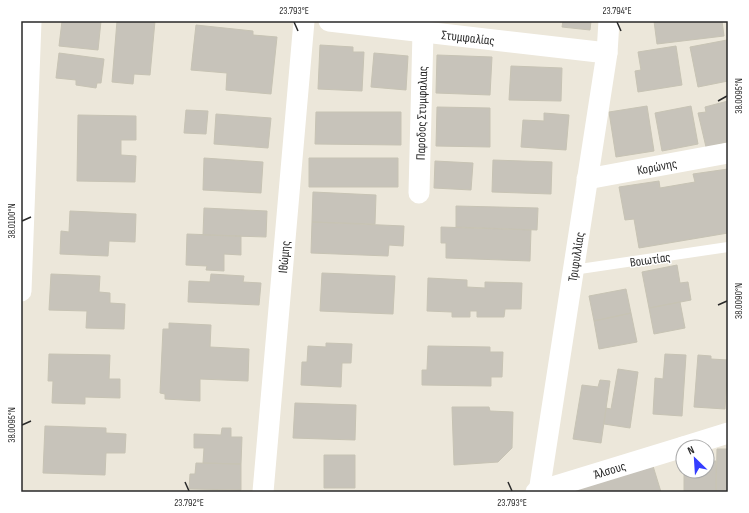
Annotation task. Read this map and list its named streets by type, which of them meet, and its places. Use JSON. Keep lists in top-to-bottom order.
{
  "streets": {
    "street": [
      "Στυμφαλίας",
      "Παροδος Στυμφαλιας",
      "Κορώνης",
      "Ιθώμης",
      "Τριφυλλίας",
      "Άλσους"
    ],
    "lane": ["Βοιωτίας"]
  },
  "crossings": [
    ["Στυμφαλίας", "Παροδος Στυμφαλιας"],
    ["Στυμφαλίας", "Τριφυλλίας"],
    ["Κορώνης", "Τριφυλλίας"],
    ["Τριφυλλίας", "Βοιωτίας"],
    ["Τριφυλλίας", "Άλσους"]
  ],
  "north": "top left",
  "coordinates": [
    "23.793°E",
    "23.794°E",
    "38.0095°N",
    "38.0100°N",
    "38.0090°N",
    "23.792°E"
  ]
}
